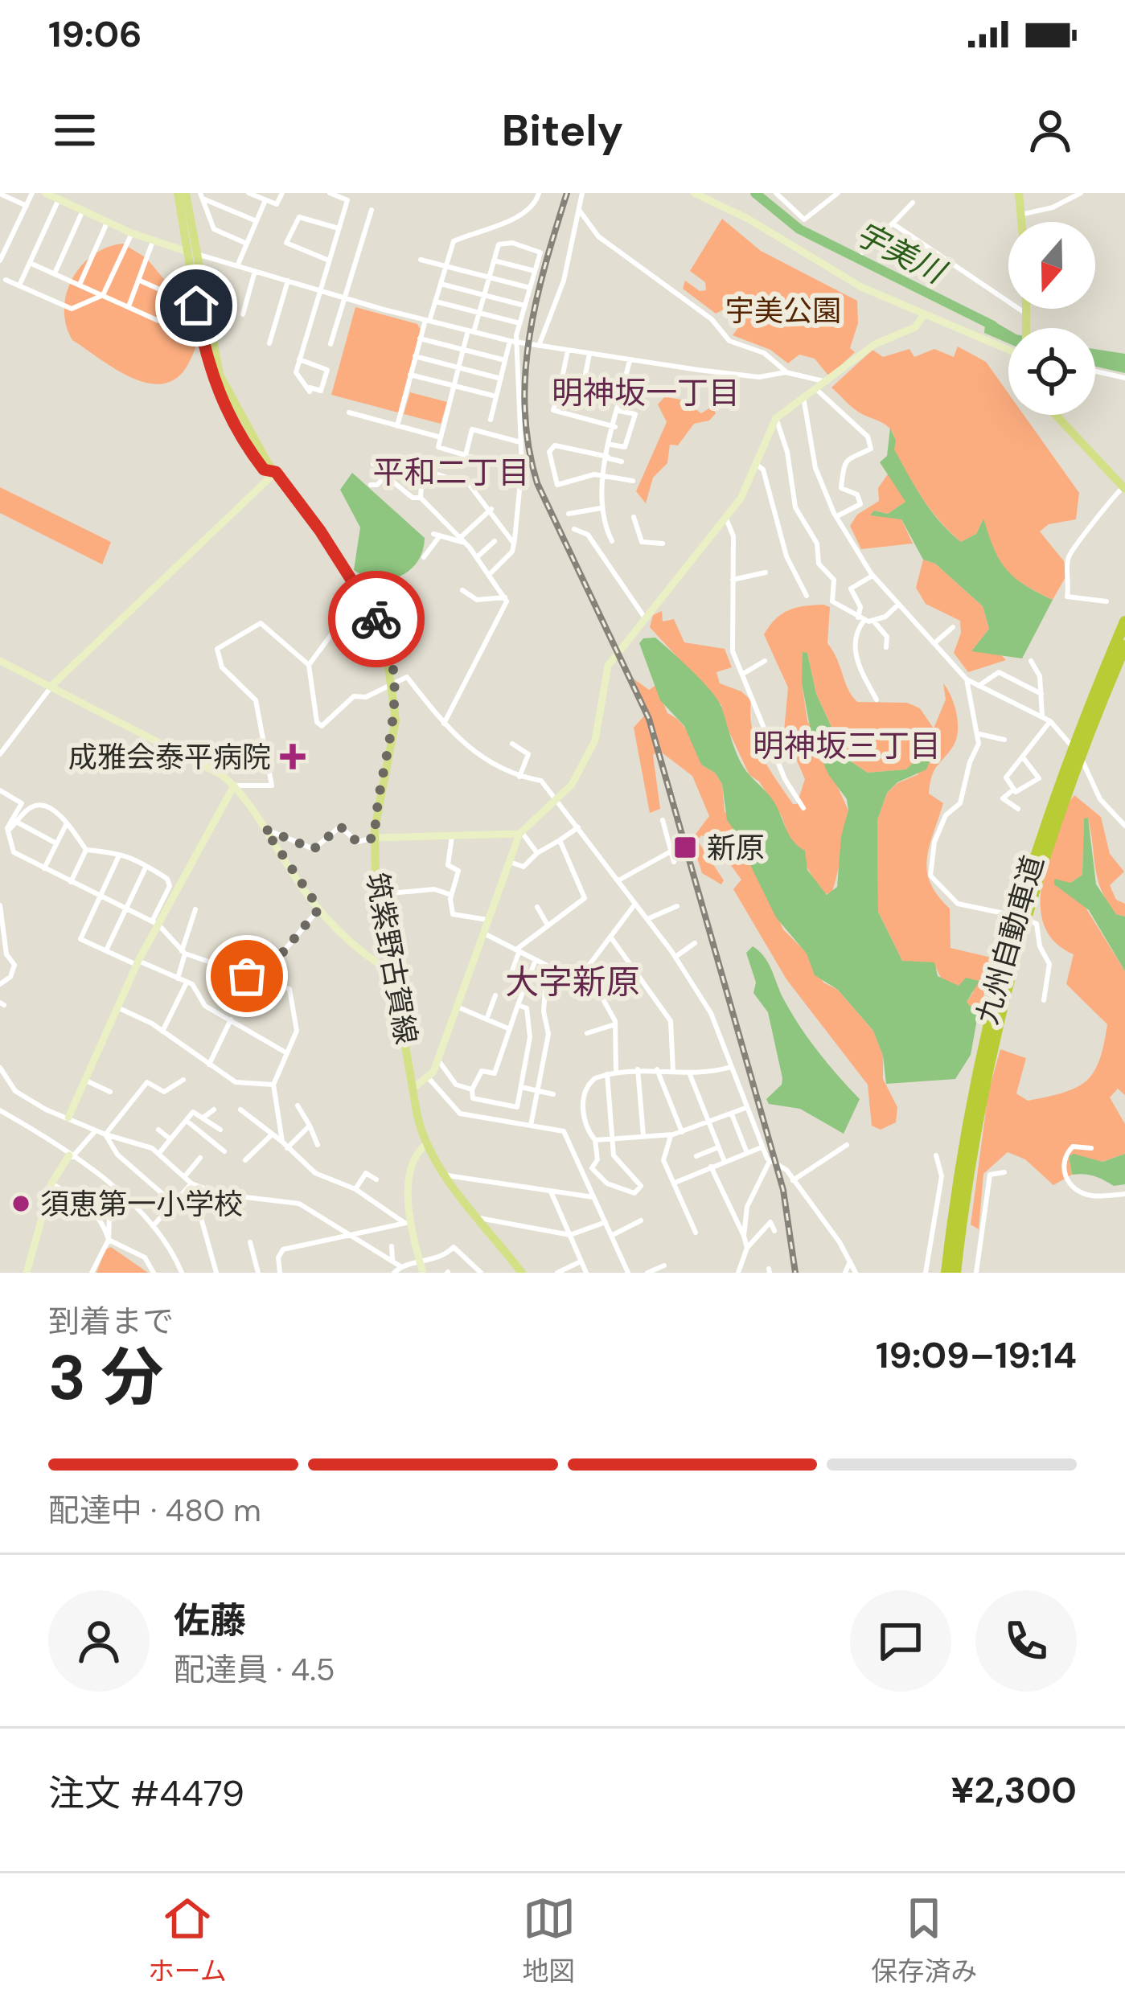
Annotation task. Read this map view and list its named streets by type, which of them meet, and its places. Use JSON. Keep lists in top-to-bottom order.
{
  "streets": {
    "highway": ["九州自動車道"],
    "main road": ["筑紫野古賀線"]
  },
  "districts": [
    "明神坂一丁目",
    "平和二丁目",
    "明神坂三丁目",
    "大字新原"
  ],
  "water": ["宇美川"],
  "parks": ["宇美公園"],
  "places": {
    "health": ["成雅会泰平病院"],
    "transit": ["新原"],
    "other": ["須恵第一小学校"]
  },
  "north": "bottom",
  "page": {
    "status": "19:06",
    "header": "Bitely",
    "heading": ["3 分", "到着まで", "19:09–19:14"],
    "panel": [
      "佐藤",
      "配達員 · 4.5",
      "注文 #4479",
      "¥2,300"
    ],
    "bar": "配達中 · 480 m",
    "tabs": ["ホーム", "地図", "保存済み"]
  }
}
